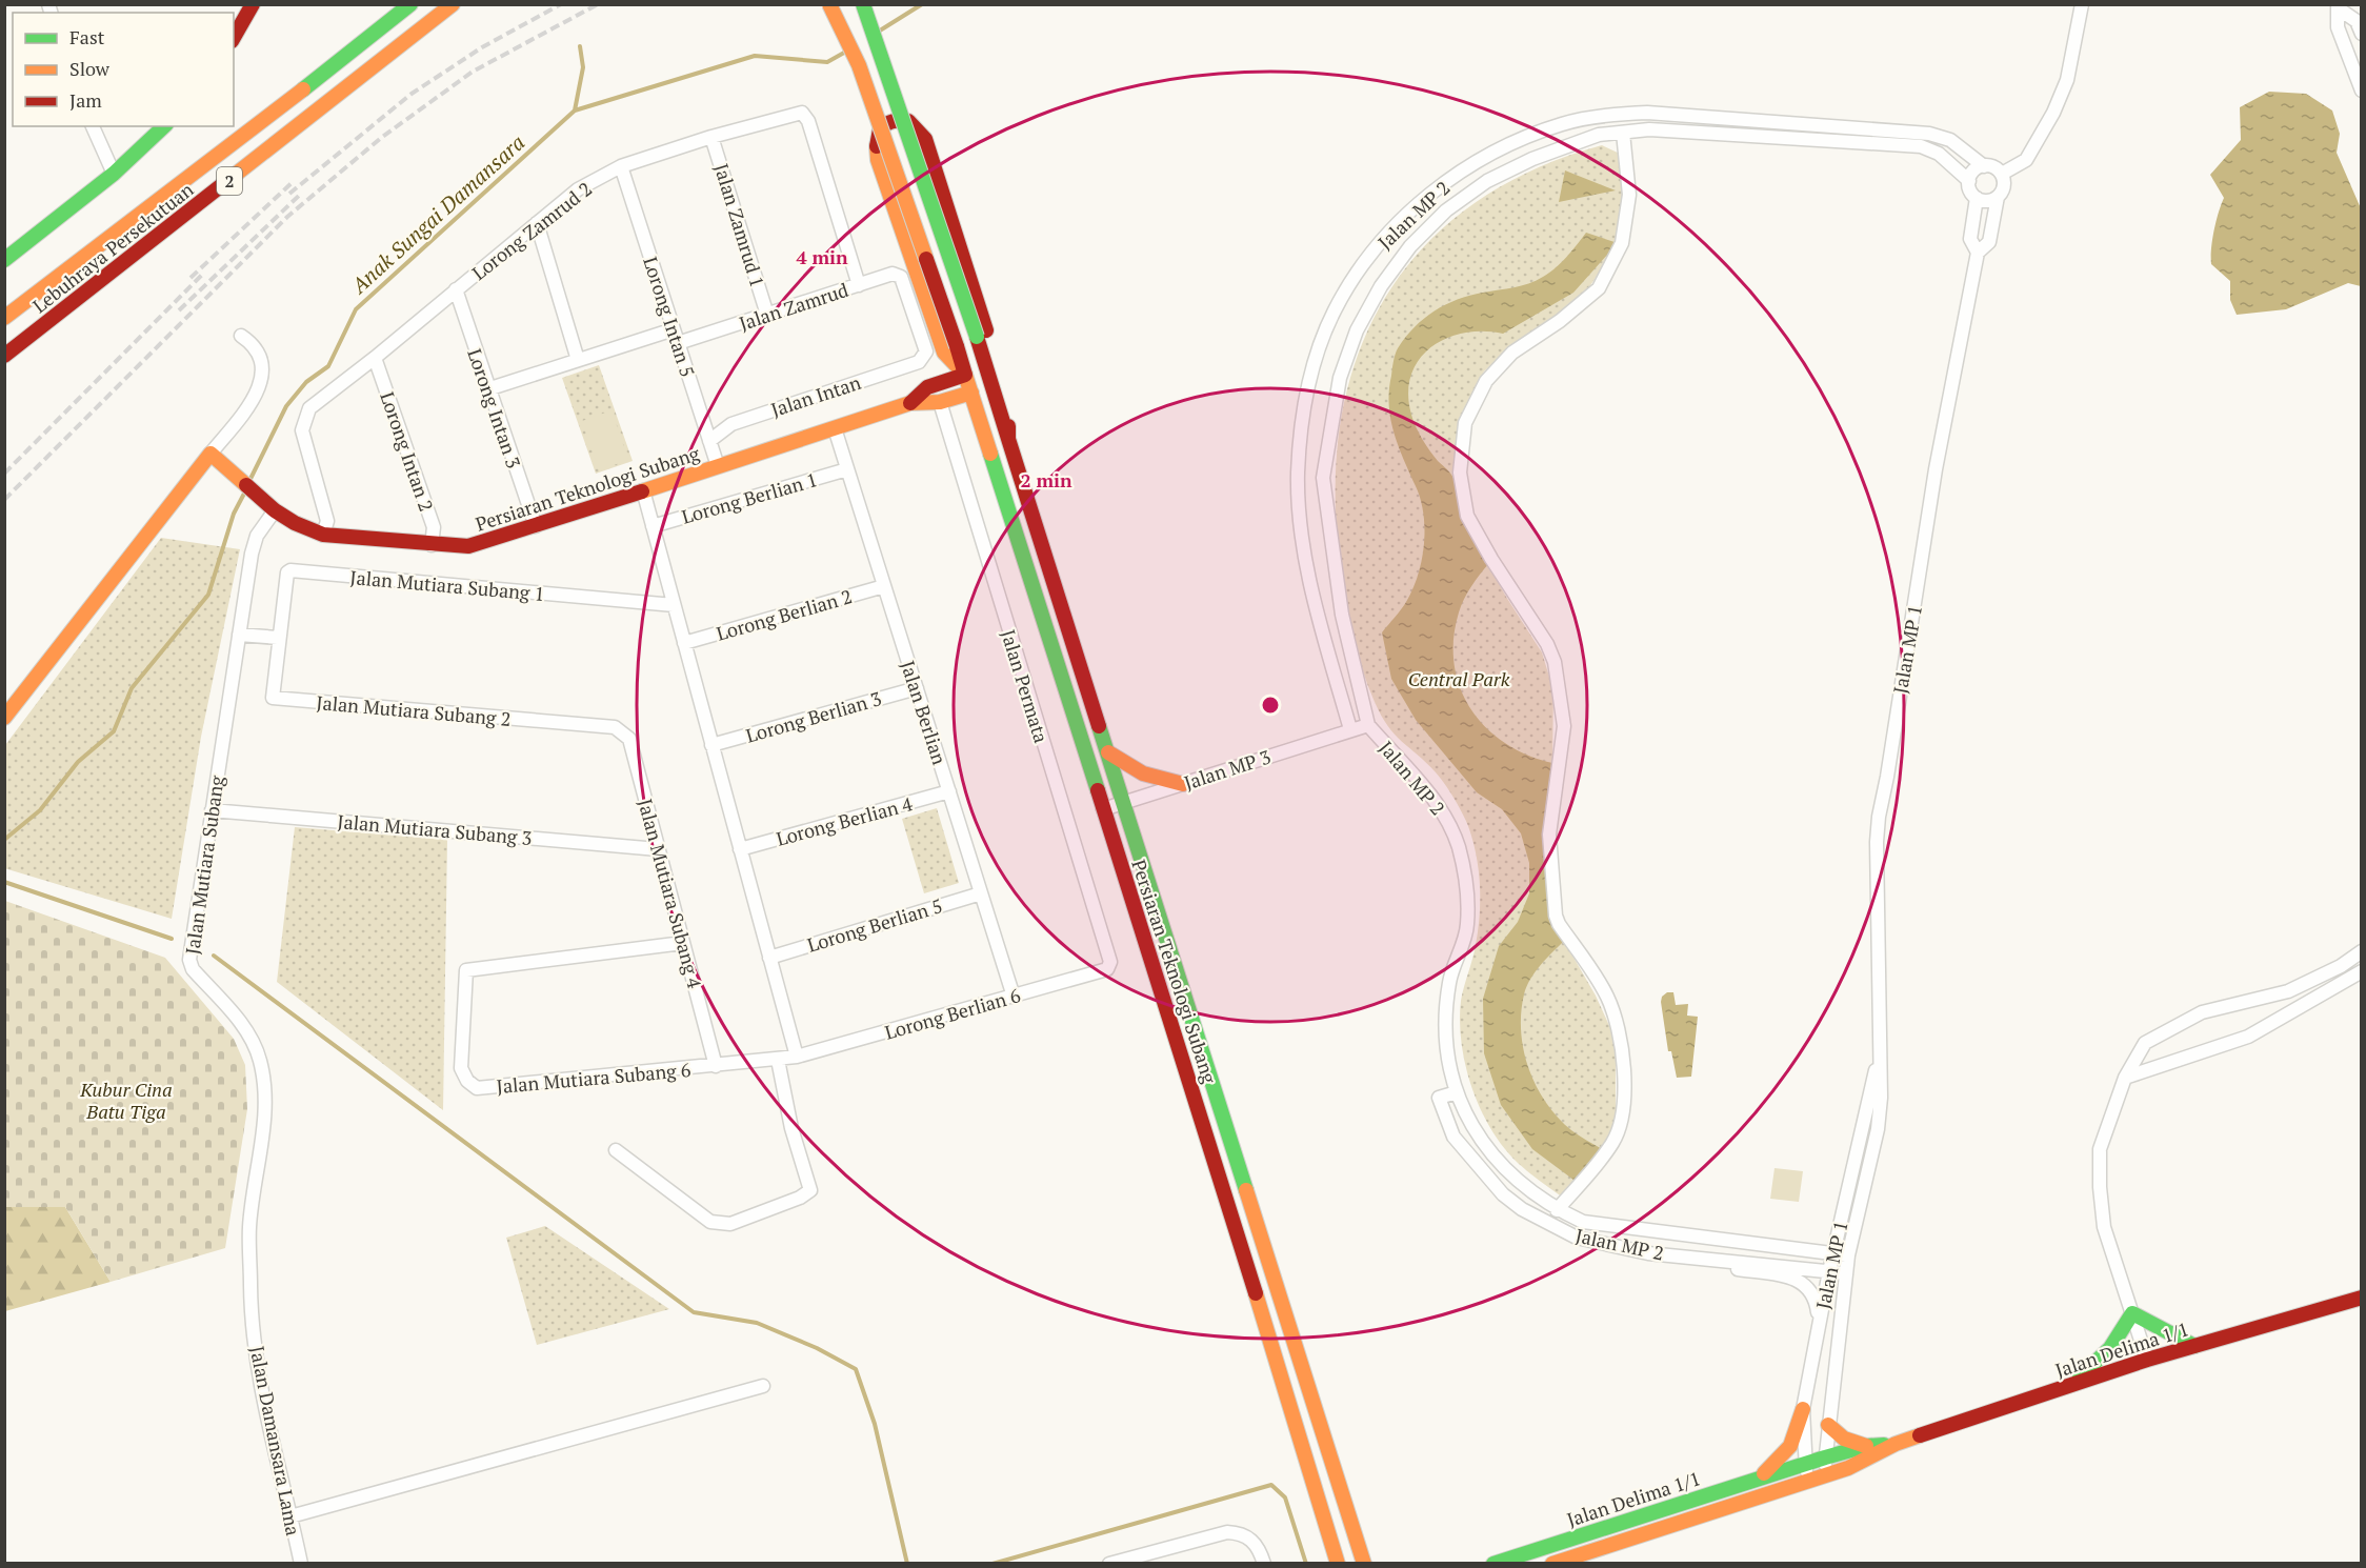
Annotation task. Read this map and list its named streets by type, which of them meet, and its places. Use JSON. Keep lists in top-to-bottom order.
{
  "streets": {
    "main road": [
      "2",
      "Lebuhraya Persekutuan",
      "Persiaran Teknologi Subang",
      "Jalan Delima 1/1"
    ],
    "street": [
      "Jalan MP 2",
      "Jalan Zamrud 1",
      "Lorong Zamrud 2",
      "Jalan Zamrud",
      "Lorong Intan 5",
      "Jalan Intan",
      "Lorong Intan 3",
      "Lorong Intan 2",
      "Lorong Berlian 1",
      "Jalan Mutiara Subang 1",
      "Lorong Berlian 2",
      "Jalan MP 1",
      "Jalan Permata",
      "Jalan Mutiara Subang 2",
      "Jalan Berlian",
      "Lorong Berlian 3",
      "Jalan MP 3",
      "Lorong Berlian 4",
      "Jalan Mutiara Subang 3",
      "Jalan Mutiara Subang",
      "Jalan Mutiara Subang 4",
      "Lorong Berlian 5",
      "Lorong Berlian 6",
      "Jalan Mutiara Subang 6",
      "Jalan Damansara Lama"
    ]
  },
  "crossings": [
    ["Jalan MP 2", "Jalan MP 1"],
    ["Jalan MP 2", "Jalan MP 3"],
    ["Jalan Zamrud 1", "Lorong Zamrud 2"],
    ["Jalan Zamrud 1", "Jalan Zamrud"],
    ["Lorong Zamrud 2", "Jalan Zamrud"],
    ["Lorong Zamrud 2", "Lorong Intan 5"],
    ["Lorong Zamrud 2", "Lorong Intan 3"],
    ["Lorong Zamrud 2", "Lorong Intan 2"],
    ["Lorong Zamrud 2", "Persiaran Teknologi Subang"],
    ["Jalan Zamrud", "Lorong Intan 5"],
    ["Jalan Zamrud", "Jalan Intan"],
    ["Lorong Intan 5", "Jalan Intan"],
    ["Lorong Intan 5", "Persiaran Teknologi Subang"],
    ["Lorong Intan 3", "Persiaran Teknologi Subang"],
    ["Lorong Intan 2", "Persiaran Teknologi Subang"],
    ["Persiaran Teknologi Subang", "Jalan Permata"],
    ["Persiaran Teknologi Subang", "Jalan Berlian"],
    ["Persiaran Teknologi Subang", "Jalan MP 3"],
    ["Persiaran Teknologi Subang", "Jalan Mutiara Subang"],
    ["Lorong Berlian 1", "Jalan Berlian"],
    ["Jalan Mutiara Subang 1", "Jalan Mutiara Subang 2"],
    ["Lorong Berlian 2", "Jalan Berlian"],
    ["Jalan MP 1", "Jalan Delima 1/1"],
    ["Jalan Permata", "Lorong Berlian 6"],
    ["Jalan Mutiara Subang 2", "Jalan Mutiara Subang 4"],
    ["Jalan Berlian", "Lorong Berlian 3"],
    ["Jalan Berlian", "Lorong Berlian 4"],
    ["Jalan Berlian", "Lorong Berlian 5"],
    ["Jalan Berlian", "Lorong Berlian 6"],
    ["Jalan Mutiara Subang 3", "Jalan Mutiara Subang"],
    ["Jalan Mutiara Subang 3", "Jalan Mutiara Subang 4"],
    ["Jalan Mutiara Subang", "Jalan Damansara Lama"],
    ["Jalan Mutiara Subang 4", "Jalan Mutiara Subang 6"],
    ["Lorong Berlian 6", "Jalan Mutiara Subang 6"]
  ],
  "water": ["Anak Sungai Damansara"],
  "parks": ["Central Park", "Kubur Cina Batu Tiga"],
  "legend": ["Fast", "Slow", "Jam"],
  "rings": ["4 min", "2 min"]
}
